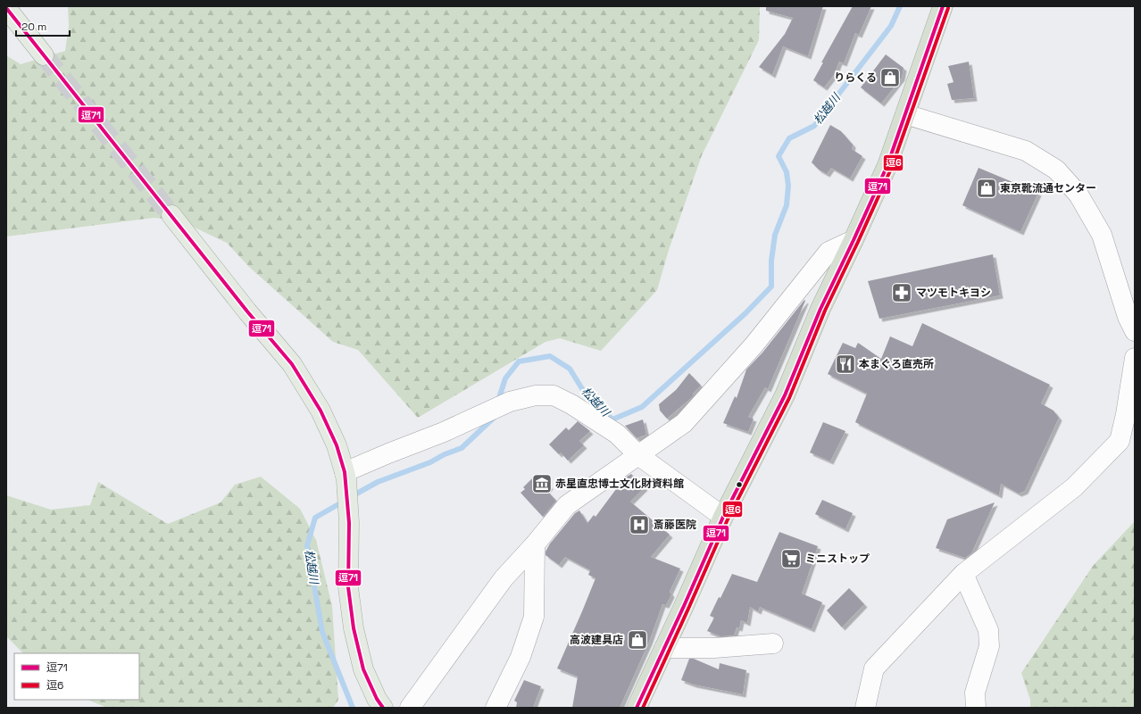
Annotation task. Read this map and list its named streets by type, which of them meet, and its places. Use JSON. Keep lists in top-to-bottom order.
{
  "water": ["松越川"],
  "places": {
    "shop": ["りらくる", "東京靴流通センター", "高波建具店"],
    "pharmacy": ["マツモトキヨシ"],
    "restaurant": ["本まぐろ直売所"],
    "museum": ["赤星直忠博士文化財資料館"],
    "hospital": ["斎藤医院"],
    "supermarket": ["ミニストップ"]
  },
  "lines": ["transit line 逗71", "transit line 逗6"],
  "legend": ["逗71", "逗6"],
  "scale_bar": "20 m"
}
